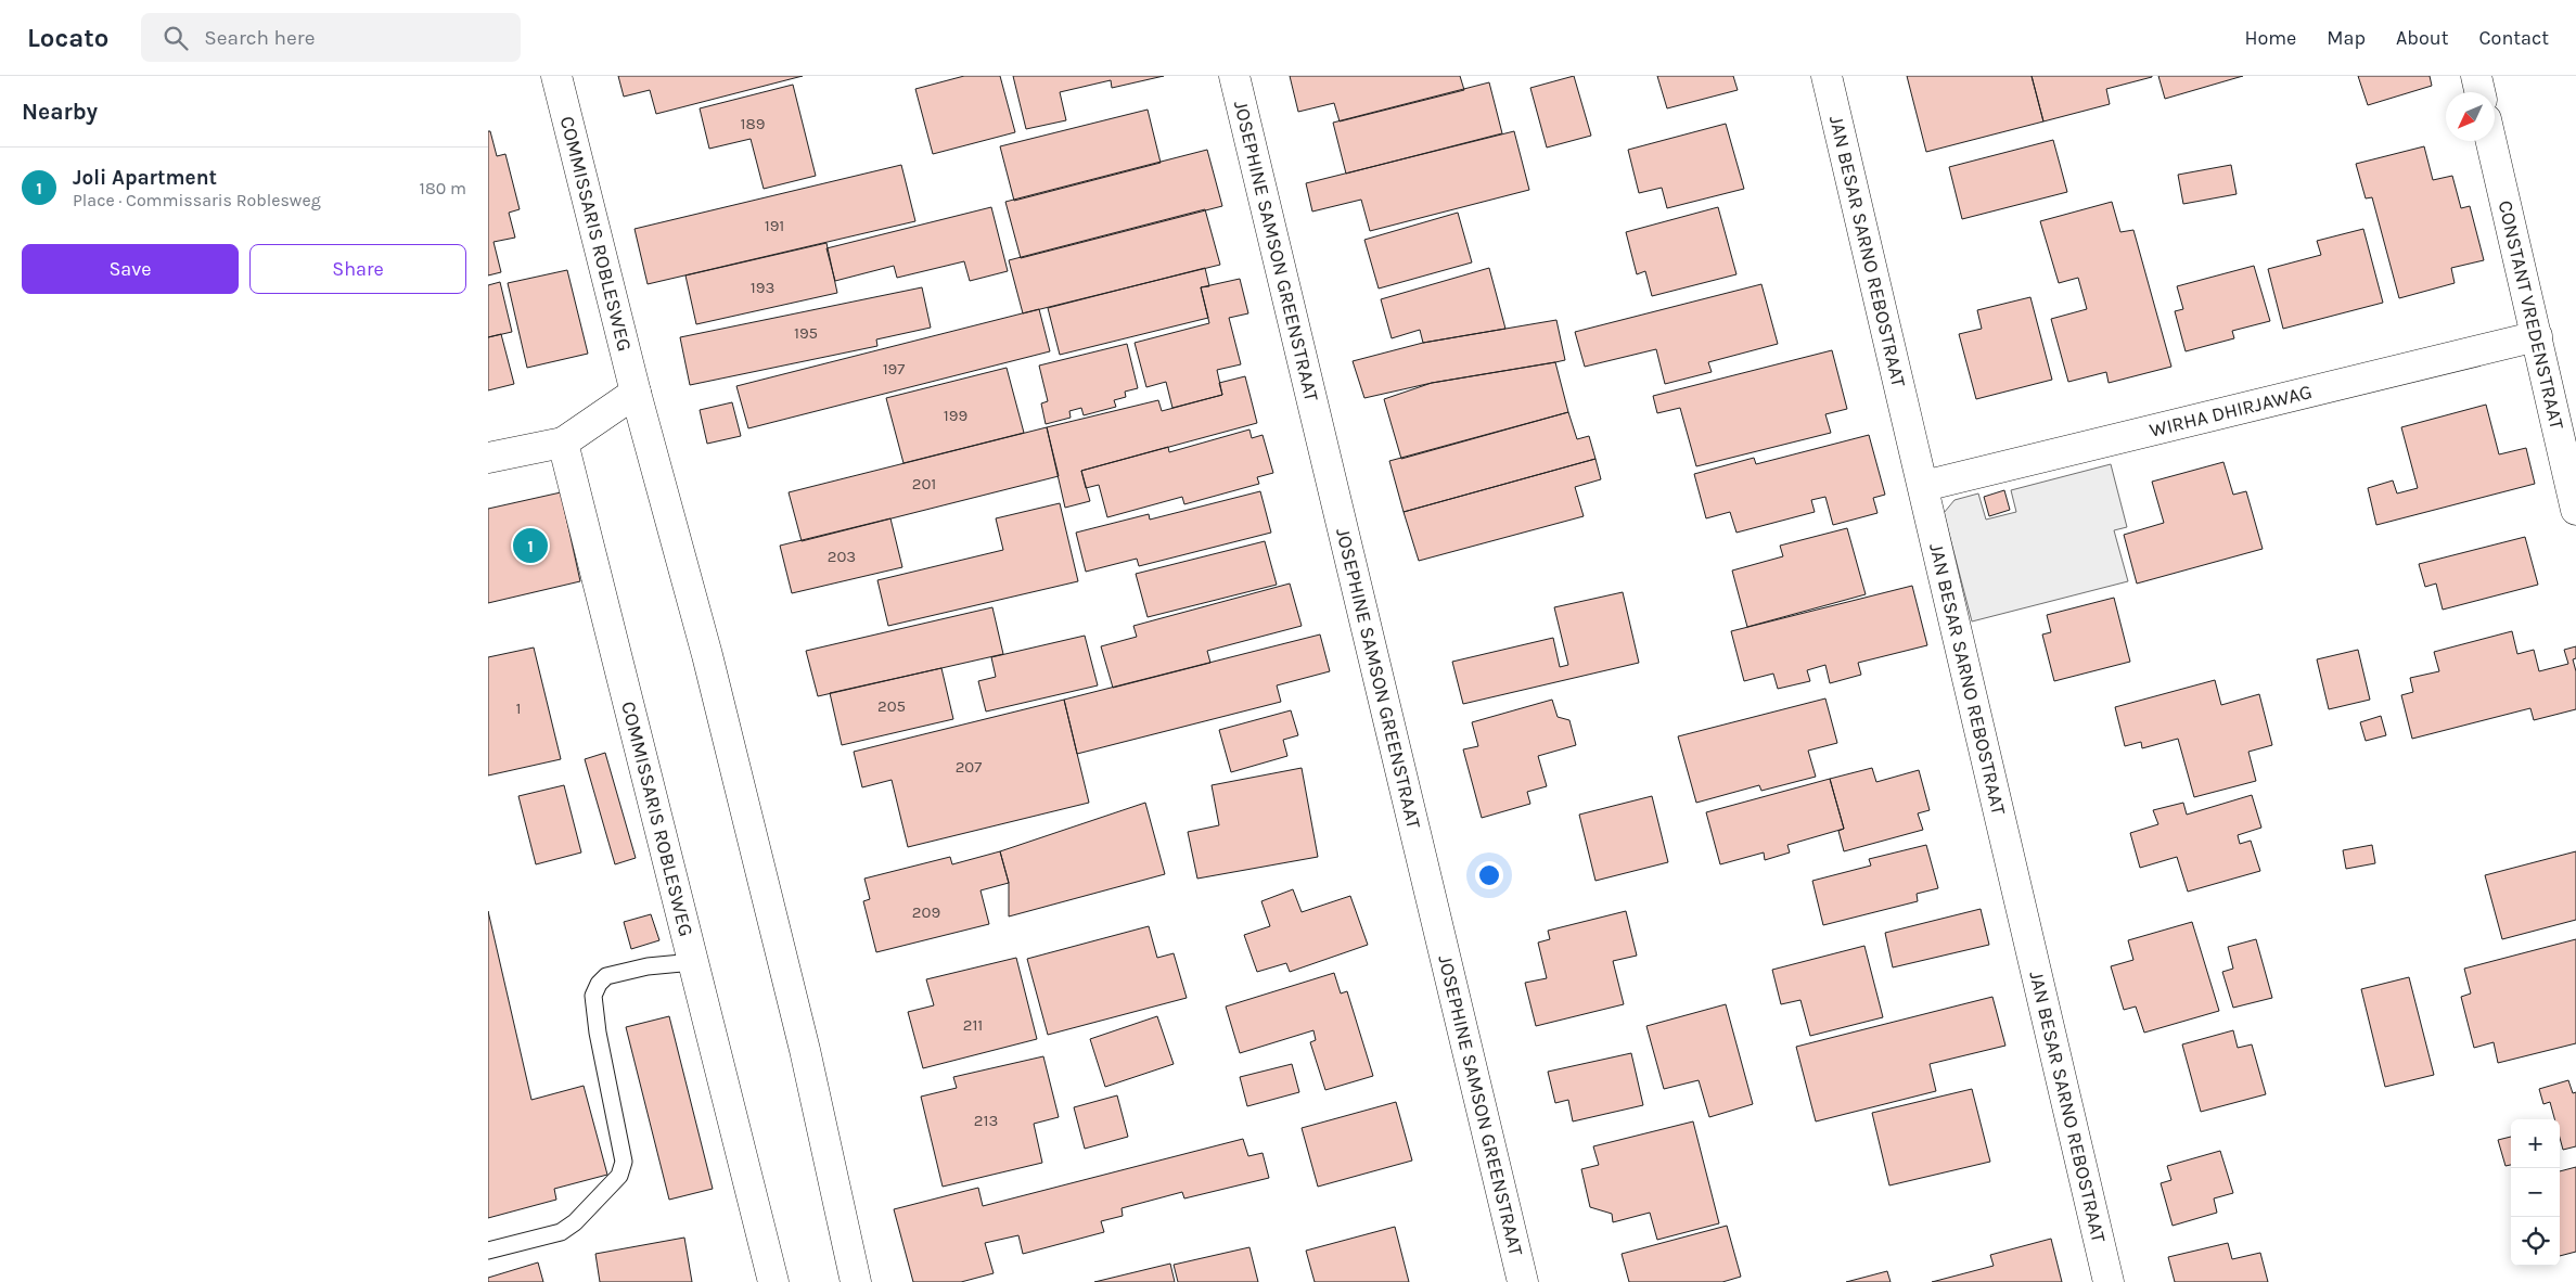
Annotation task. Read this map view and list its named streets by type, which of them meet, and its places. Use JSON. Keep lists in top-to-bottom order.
{
  "streets": {
    "street": [
      "COMMISSARIS ROBLESWEG",
      "JAN BESAR SARNO REBOSTRAAT",
      "JOSEPHINE SAMSON GREENSTRAAT",
      "CONSTANT VREDENSTRAAT",
      "WIRHA DHIRJAWAG"
    ]
  },
  "crossings": [
    ["JAN BESAR SARNO REBOSTRAAT", "WIRHA DHIRJAWAG"],
    ["CONSTANT VREDENSTRAAT", "WIRHA DHIRJAWAG"]
  ],
  "house_numbers": [
    "189",
    "191",
    "193",
    "195",
    "197",
    "199",
    "201",
    "203",
    "205",
    "1",
    "207",
    "209",
    "211",
    "213"
  ],
  "north": "bottom left",
  "page": {
    "header": "Locato",
    "search": "Search here",
    "nav": [
      "Home",
      "Map",
      "About",
      "Contact"
    ],
    "heading": "Nearby",
    "list": [
      {
        "mark": "1",
        "name": "Joli Apartment",
        "note": "Place · Commissaris Roblesweg",
        "value": "180 m"
      }
    ],
    "buttons": ["Save", "Share"],
    "pins": "1",
    "map_buttons": ["+", "−"]
  }
}
